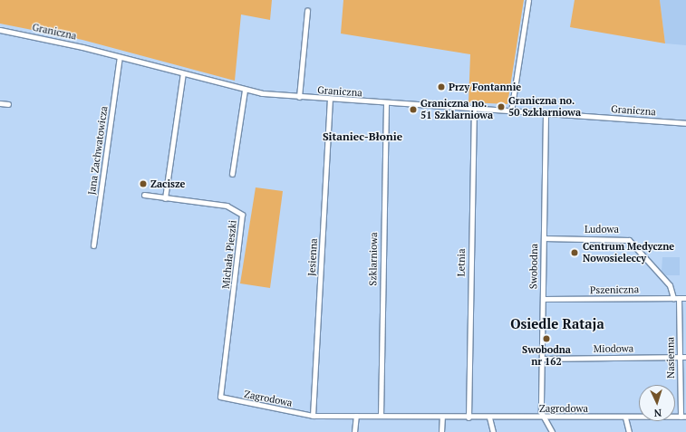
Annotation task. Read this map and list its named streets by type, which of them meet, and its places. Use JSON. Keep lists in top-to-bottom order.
{
  "streets": {
    "street": [
      "Graniczna",
      "Jana Zachwatowicza",
      "Ludowa",
      "Michała Pieszki",
      "Jesienna",
      "Szklarniowa",
      "Letnia",
      "Swobodna",
      "Pszeniczna",
      "Miodowa",
      "Nasienna",
      "Zagrodowa"
    ]
  },
  "crossings": [
    ["Graniczna", "Jana Zachwatowicza"],
    ["Graniczna", "Jesienna"],
    ["Graniczna", "Szklarniowa"],
    ["Graniczna", "Letnia"],
    ["Graniczna", "Swobodna"],
    ["Ludowa", "Swobodna"],
    ["Ludowa", "Pszeniczna"],
    ["Michała Pieszki", "Zagrodowa"],
    ["Jesienna", "Zagrodowa"],
    ["Szklarniowa", "Zagrodowa"],
    ["Letnia", "Zagrodowa"],
    ["Swobodna", "Pszeniczna"],
    ["Swobodna", "Miodowa"],
    ["Swobodna", "Zagrodowa"],
    ["Pszeniczna", "Nasienna"],
    ["Miodowa", "Nasienna"],
    ["Nasienna", "Zagrodowa"]
  ],
  "districts": ["Sitaniec-Błonie", "Osiedle Rataja"],
  "places": [
    "Przy Fontannie",
    "Graniczna no. 50 Szklarniowa",
    "Graniczna no. 51 Szklarniowa",
    "Zacisze",
    "Centrum Medyczne Nowosieleccy",
    "Swobodna nr 162"
  ],
  "north": "bottom"
}
